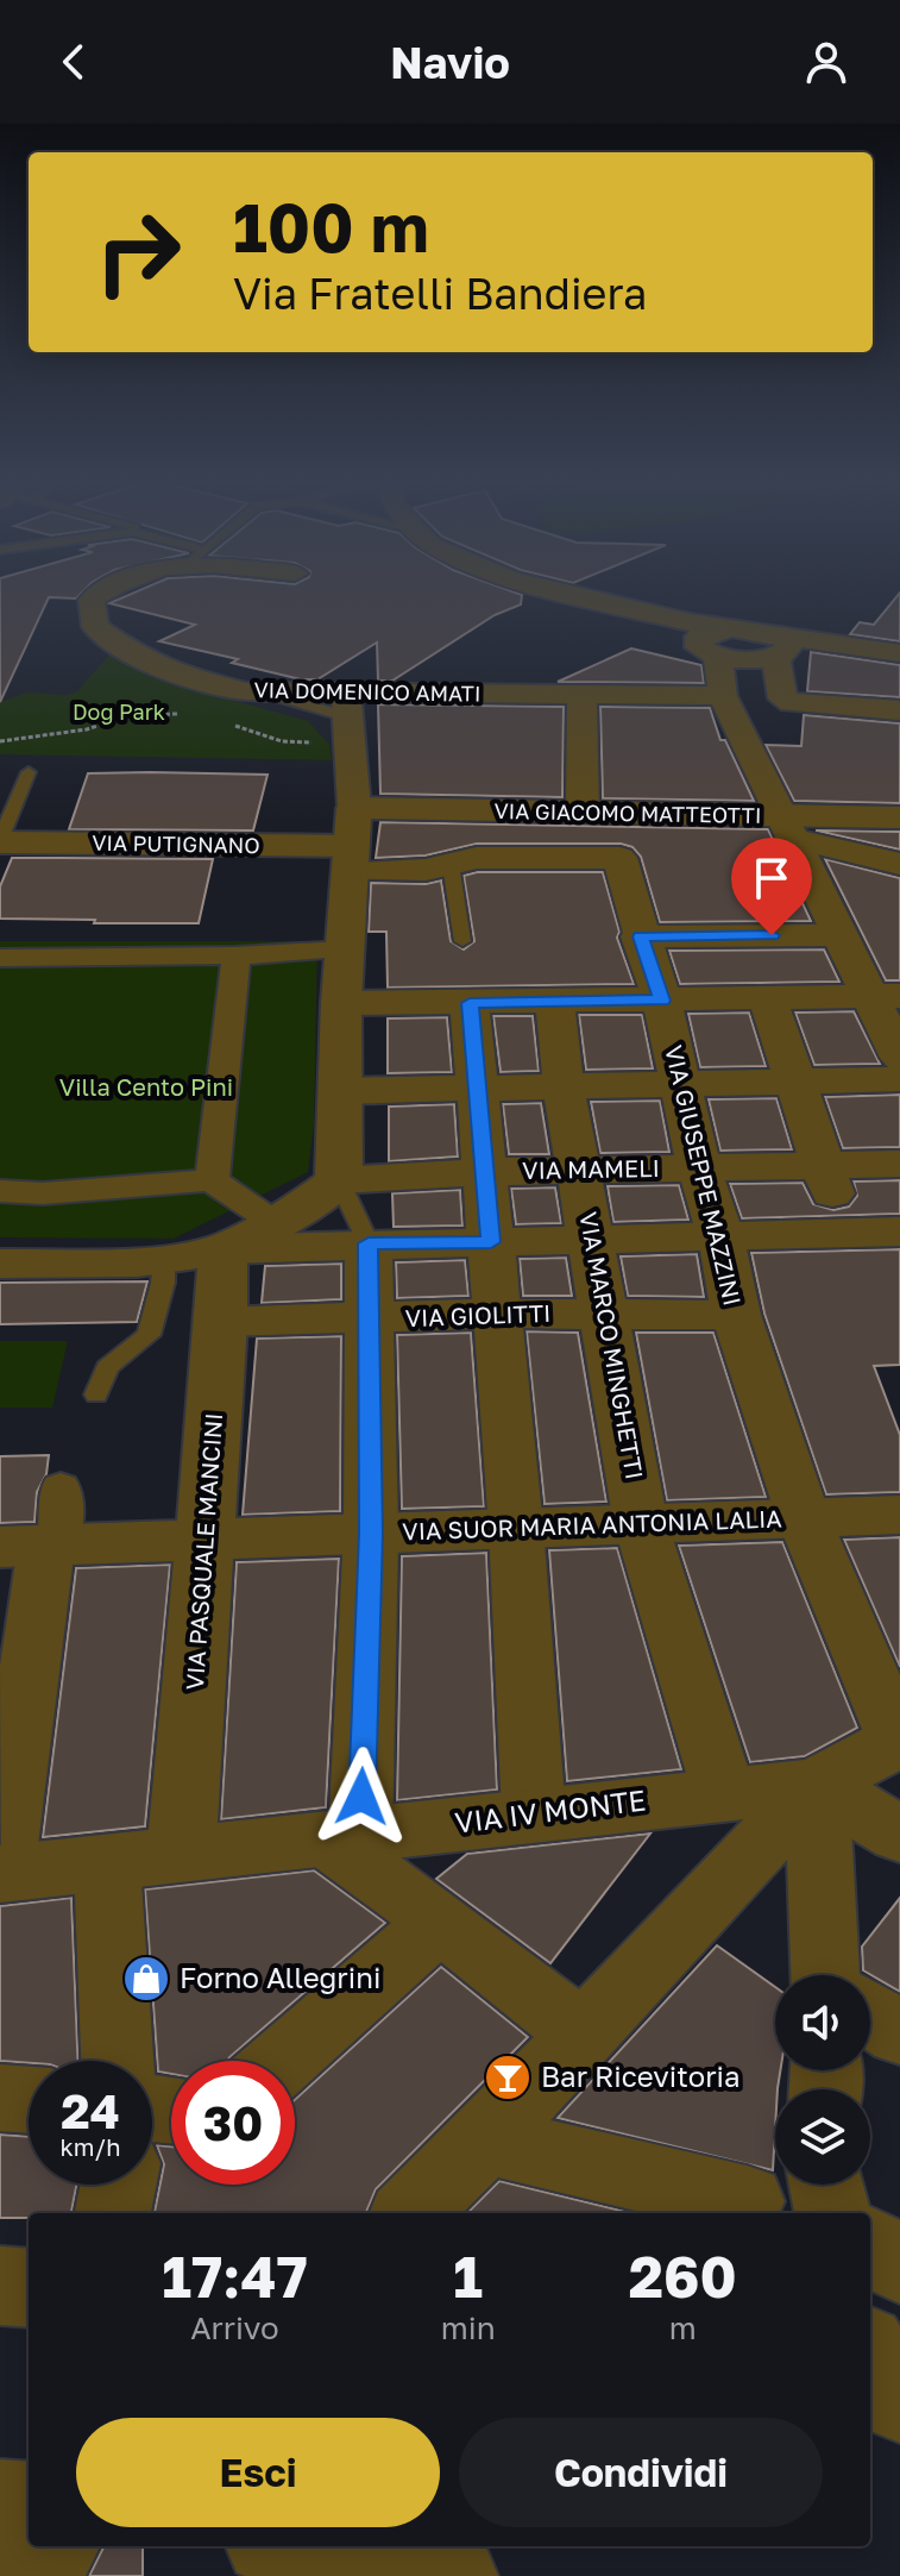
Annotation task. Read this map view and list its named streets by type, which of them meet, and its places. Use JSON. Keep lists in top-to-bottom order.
{
  "streets": {
    "street": [
      "VIA DOMENICO AMATI",
      "VIA GIACOMO MATTEOTTI",
      "VIA PUTIGNANO",
      "VIA MAMELI",
      "VIA GIUSEPPE MAZZINI",
      "VIA GIOLITTI",
      "VIA MARCO MINGHETTI",
      "VIA SUOR MARIA ANTONIA LALIA",
      "VIA PASQUALE MANCINI",
      "VIA IV MONTE"
    ]
  },
  "crossings": [
    ["VIA PUTIGNANO", "VIA GIUSEPPE MAZZINI"],
    ["VIA MAMELI", "VIA GIUSEPPE MAZZINI"],
    ["VIA MAMELI", "VIA MARCO MINGHETTI"],
    ["VIA GIUSEPPE MAZZINI", "VIA GIOLITTI"],
    ["VIA GIUSEPPE MAZZINI", "VIA SUOR MARIA ANTONIA LALIA"],
    ["VIA GIOLITTI", "VIA MARCO MINGHETTI"],
    ["VIA GIOLITTI", "VIA PASQUALE MANCINI"],
    ["VIA MARCO MINGHETTI", "VIA SUOR MARIA ANTONIA LALIA"],
    ["VIA MARCO MINGHETTI", "VIA IV MONTE"],
    ["VIA SUOR MARIA ANTONIA LALIA", "VIA PASQUALE MANCINI"],
    ["VIA PASQUALE MANCINI", "VIA IV MONTE"]
  ],
  "parks": ["Dog Park", "Villa Cento Pini"],
  "places": {
    "shop": ["Forno Allegrini"],
    "bar": ["Bar Ricevitoria"]
  },
  "page": {
    "header": "Navio",
    "turn": ["100 m", "Via Fratelli Bandiera"],
    "speed": "24 km/h",
    "limit": "30",
    "eta": [
      "17:47",
      "Arrivo",
      "1",
      "min",
      "260",
      "m"
    ],
    "buttons": ["Esci", "Condividi"]
  }
}
